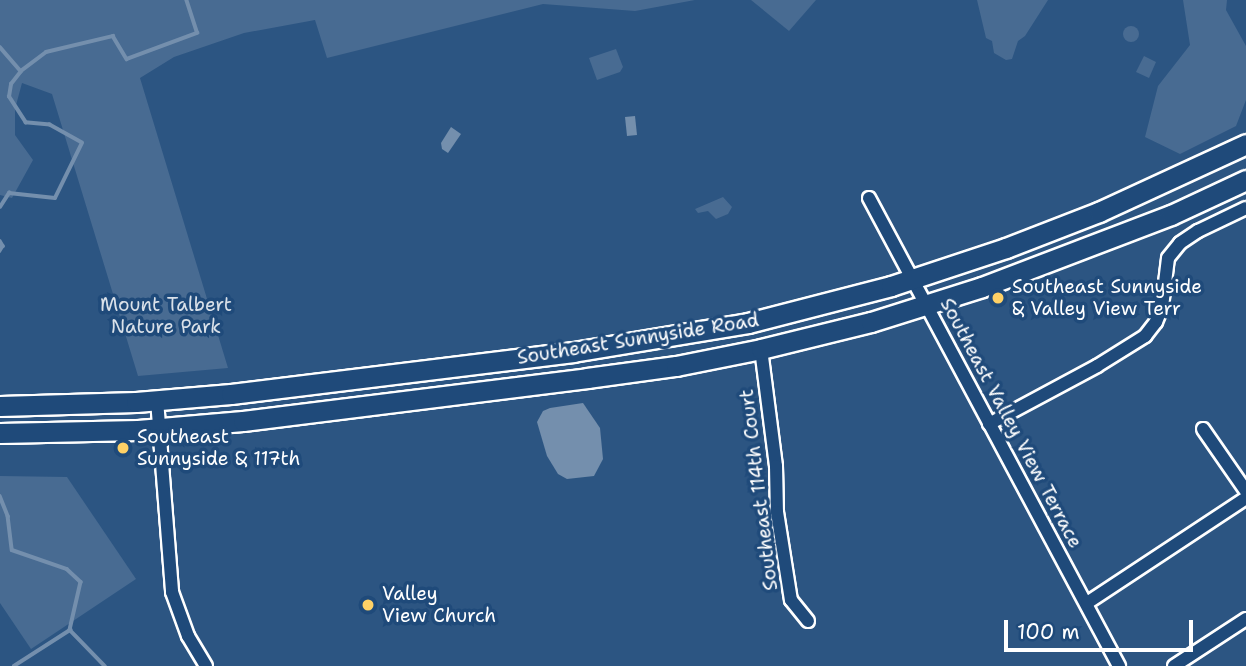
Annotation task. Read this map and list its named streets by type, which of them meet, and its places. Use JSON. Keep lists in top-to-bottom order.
{
  "streets": {
    "main road": ["Southeast Sunnyside Road"],
    "street": ["Southeast Valley View Terrace", "Southeast 114th Court"]
  },
  "crossings": [
    ["Southeast Sunnyside Road", "Southeast Valley View Terrace"],
    ["Southeast Sunnyside Road", "Southeast 114th Court"]
  ],
  "parks": ["Mount Talbert Nature Park"],
  "places": ["Southeast Sunnyside & Valley View Terr", "Southeast Sunnyside & 117th", "Valley View Church"],
  "scale_bar": "100 m"
}
